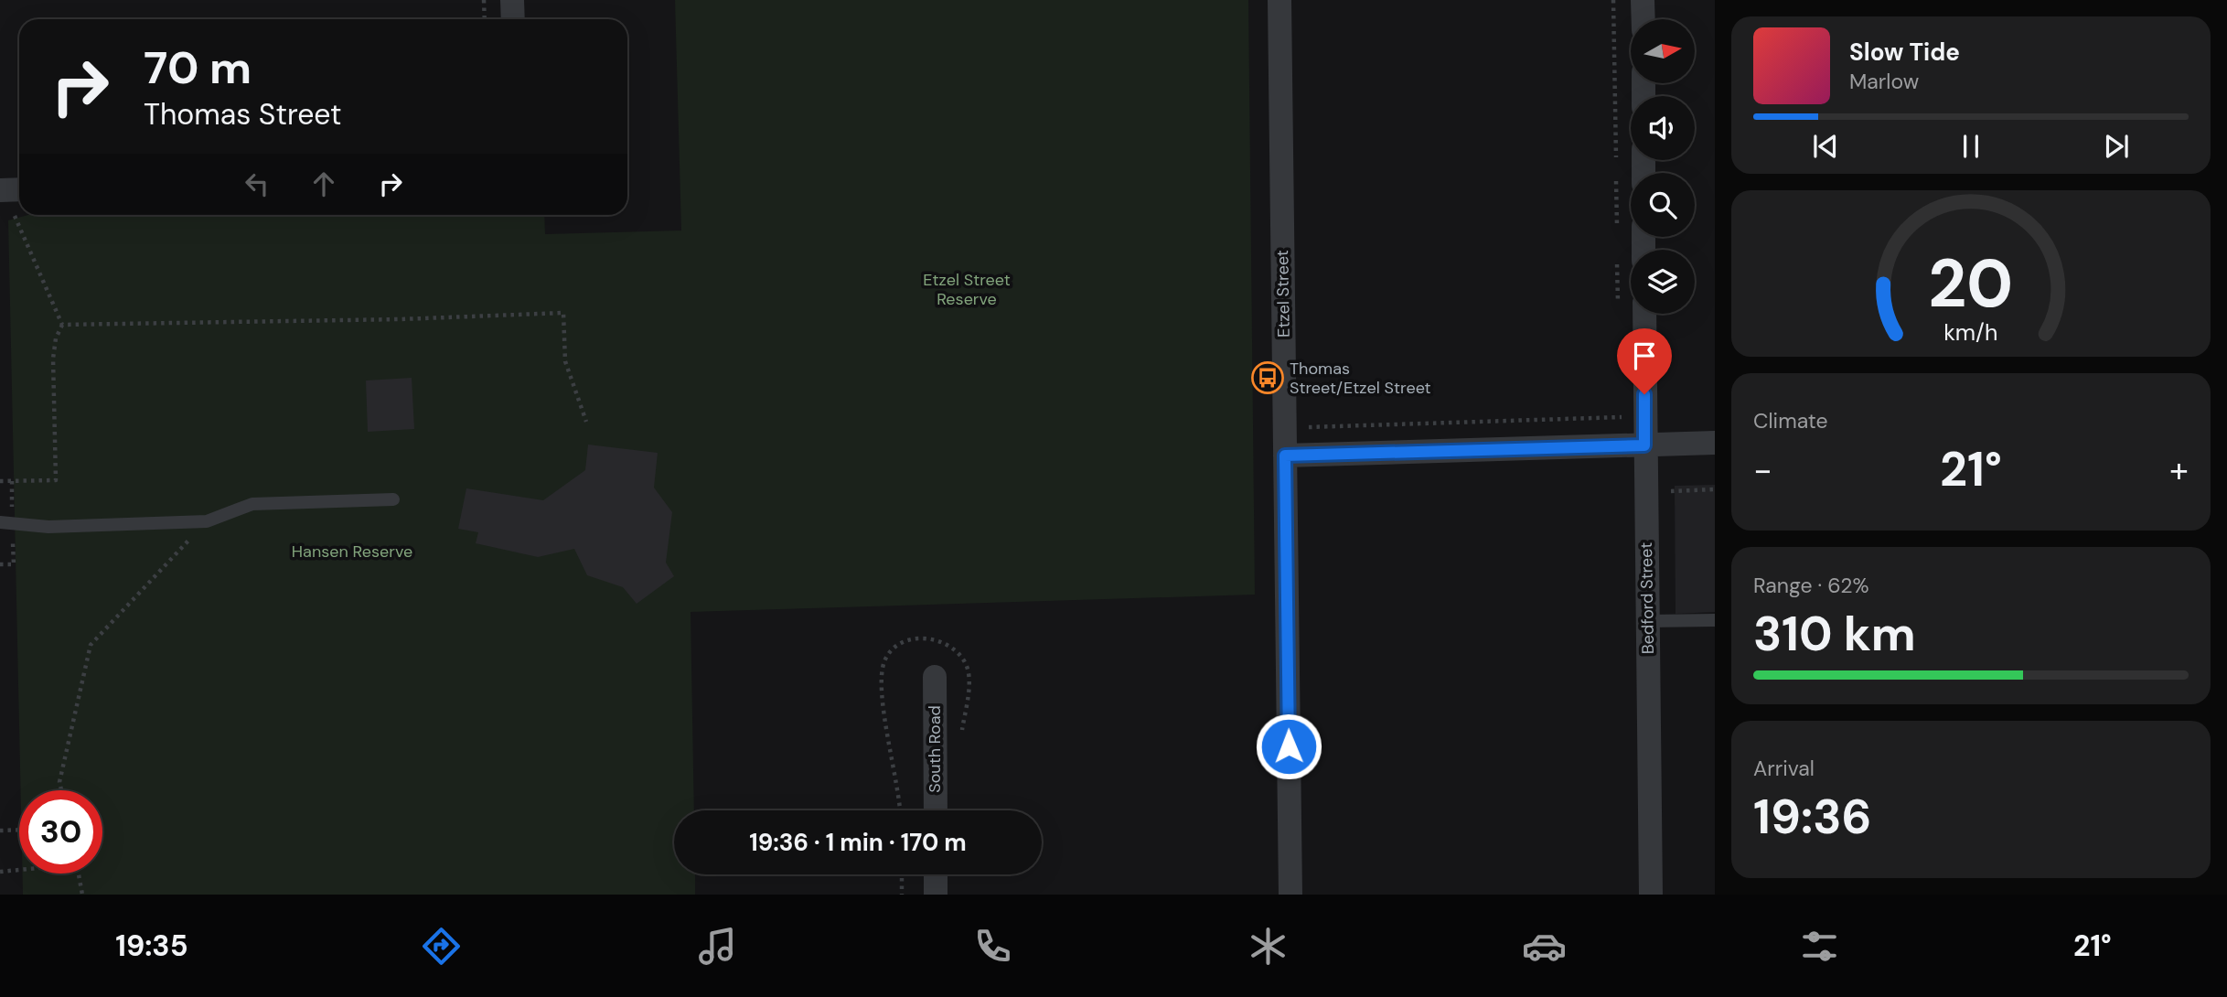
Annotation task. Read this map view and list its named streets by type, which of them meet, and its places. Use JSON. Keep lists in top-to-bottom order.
{
  "streets": {
    "street": ["Etzel Street", "Bedford Street", "South Road"]
  },
  "parks": ["Etzel Street Reserve", "Hansen Reserve"],
  "places": {
    "bus stop": ["Thomas Street/Etzel Street"]
  },
  "north": "right",
  "page": {
    "turn": ["70 m", "Thomas Street"],
    "song": ["Slow Tide", "Marlow"],
    "tile": [
      "Climate",
      ["Range · 62%", "310 km"],
      ["Arrival", "19:36"]
    ],
    "heat": ["−", "21°", "+"],
    "limit": "30",
    "trip": "19:36 · 1 min · 170 m",
    "tabs": ["19:35", "21°"],
    "gauge": ["20", "km/h"]
  }
}
